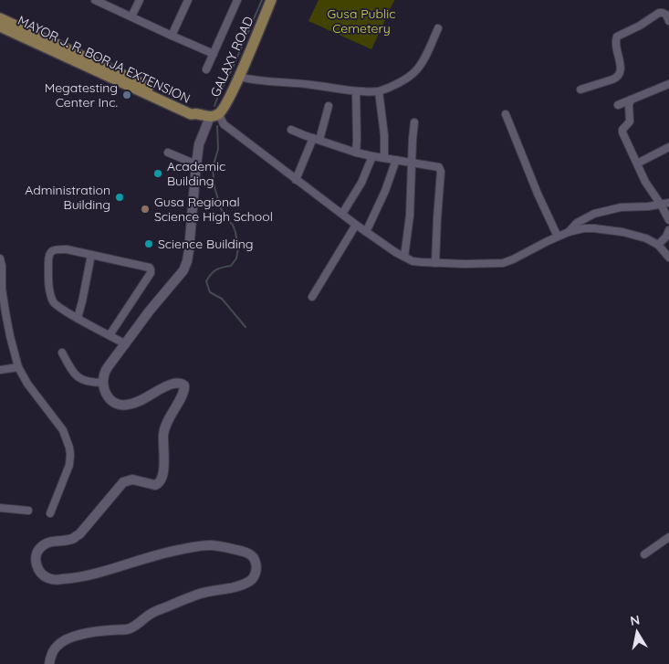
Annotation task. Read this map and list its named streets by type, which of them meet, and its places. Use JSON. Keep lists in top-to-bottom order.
{
  "streets": {
    "main road": ["GALAXY ROAD", "MAYOR J. R. BORJA EXTENSION"]
  },
  "crossings": [
    ["GALAXY ROAD", "MAYOR J. R. BORJA EXTENSION"]
  ],
  "parks": ["Gusa Public Cemetery"],
  "places": [
    "Megatesting Center Inc.",
    "Academic Building",
    "Administration Building",
    "Gusa Regional Science High School",
    "Science Building"
  ],
  "north": "top"
}
